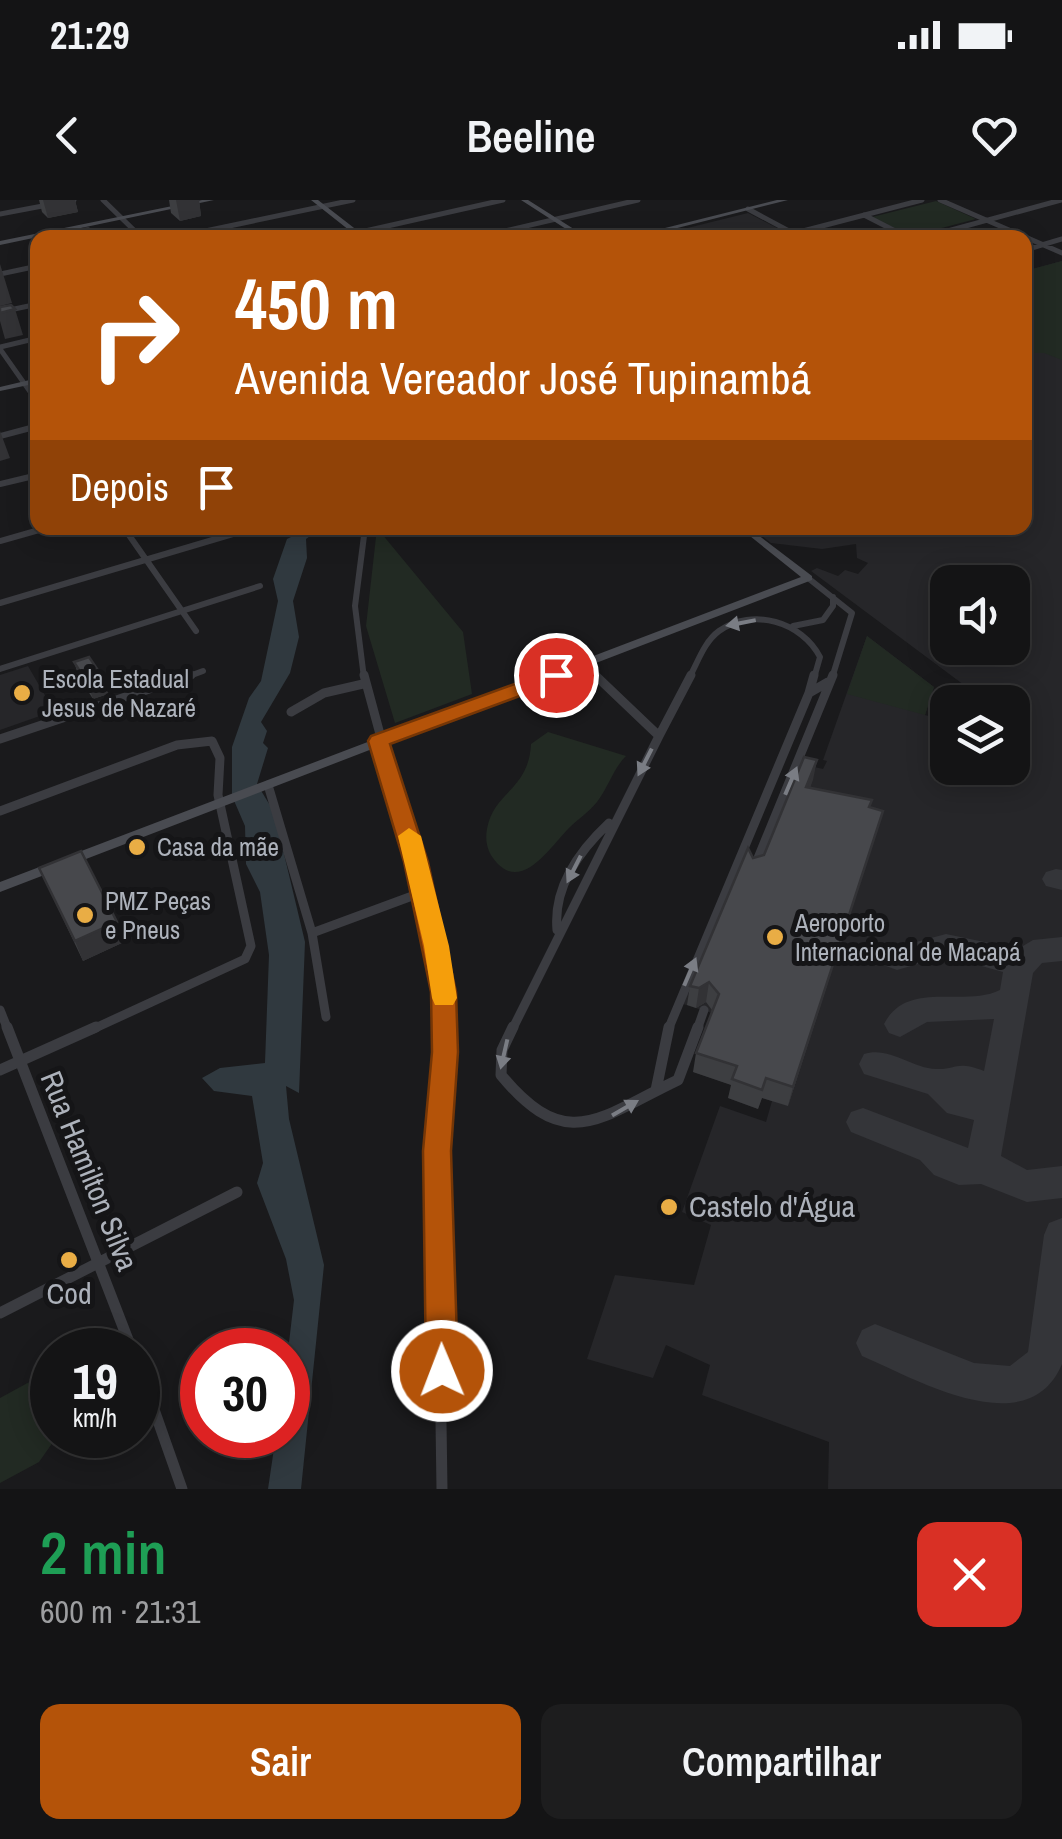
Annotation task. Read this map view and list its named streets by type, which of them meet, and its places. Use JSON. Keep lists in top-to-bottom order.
{
  "streets": {
    "street": ["Rua Hamilton Silva"]
  },
  "places": [
    "Escola Estadual Jesus de Nazaré",
    "Casa da mãe",
    "PMZ Peças e Pneus",
    "Aeroporto Internacional de Macapá",
    "Castelo d'Água",
    "Cod"
  ],
  "page": {
    "status": "21:29",
    "header": "Beeline",
    "turn": ["450 m", "Avenida Vereador José Tupinambá"],
    "then": "Depois",
    "speed": "19 km/h",
    "limit": "30",
    "heading": ["2 min", "600 m · 21:31"],
    "buttons": ["Sair", "Compartilhar"]
  }
}
